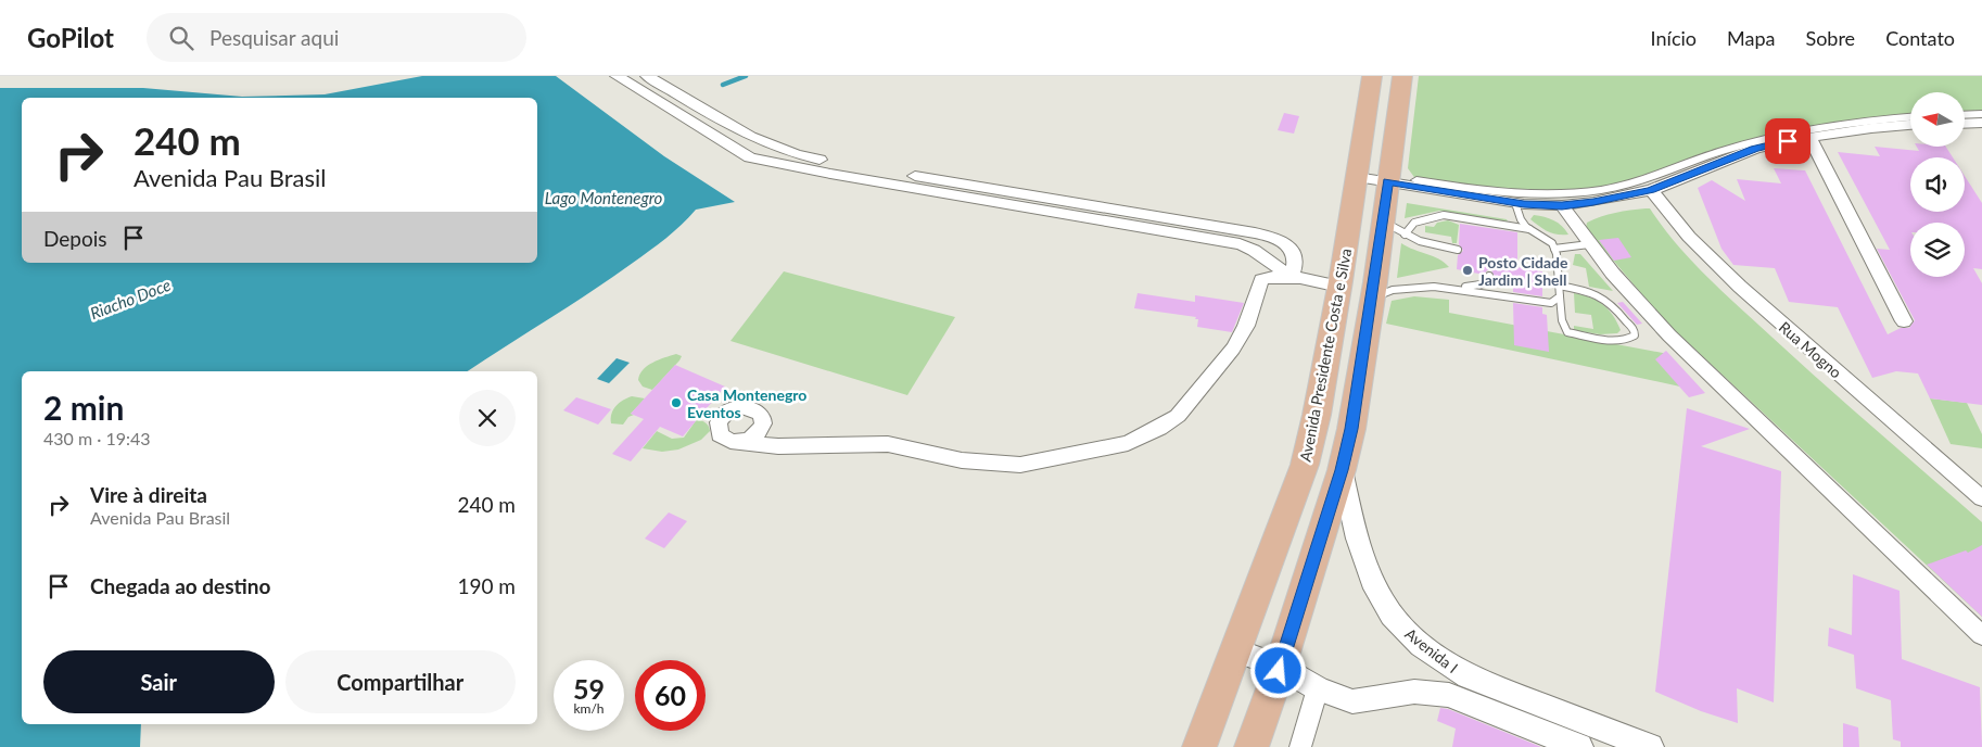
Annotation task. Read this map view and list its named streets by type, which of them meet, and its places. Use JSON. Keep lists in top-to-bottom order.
{
  "streets": {
    "main road": ["Avenida Presidente Costa e Silva"],
    "street": ["Rua Mogno", "Avenida I"]
  },
  "crossings": [
    ["Avenida Presidente Costa e Silva", "Avenida I"]
  ],
  "water": ["Lago Montenegro", "Riacho Doce"],
  "places": ["Posto Cidade Jardim | Shell", "Casa Montenegro Eventos"],
  "north": "left",
  "page": {
    "header": "GoPilot",
    "search": "Pesquisar aqui",
    "nav": [
      "Início",
      "Mapa",
      "Sobre",
      "Contato"
    ],
    "turn": ["240 m", "Avenida Pau Brasil"],
    "then": "Depois",
    "heading": ["2 min", "430 m · 19:43"],
    "list": [
      {
        "name": "Vire à direita",
        "note": "Avenida Pau Brasil",
        "value": "240 m"
      },
      {
        "name": "Chegada ao destino",
        "value": "190 m"
      }
    ],
    "buttons": ["Sair", "Compartilhar"],
    "speed": "59 km/h",
    "limit": "60"
  }
}
